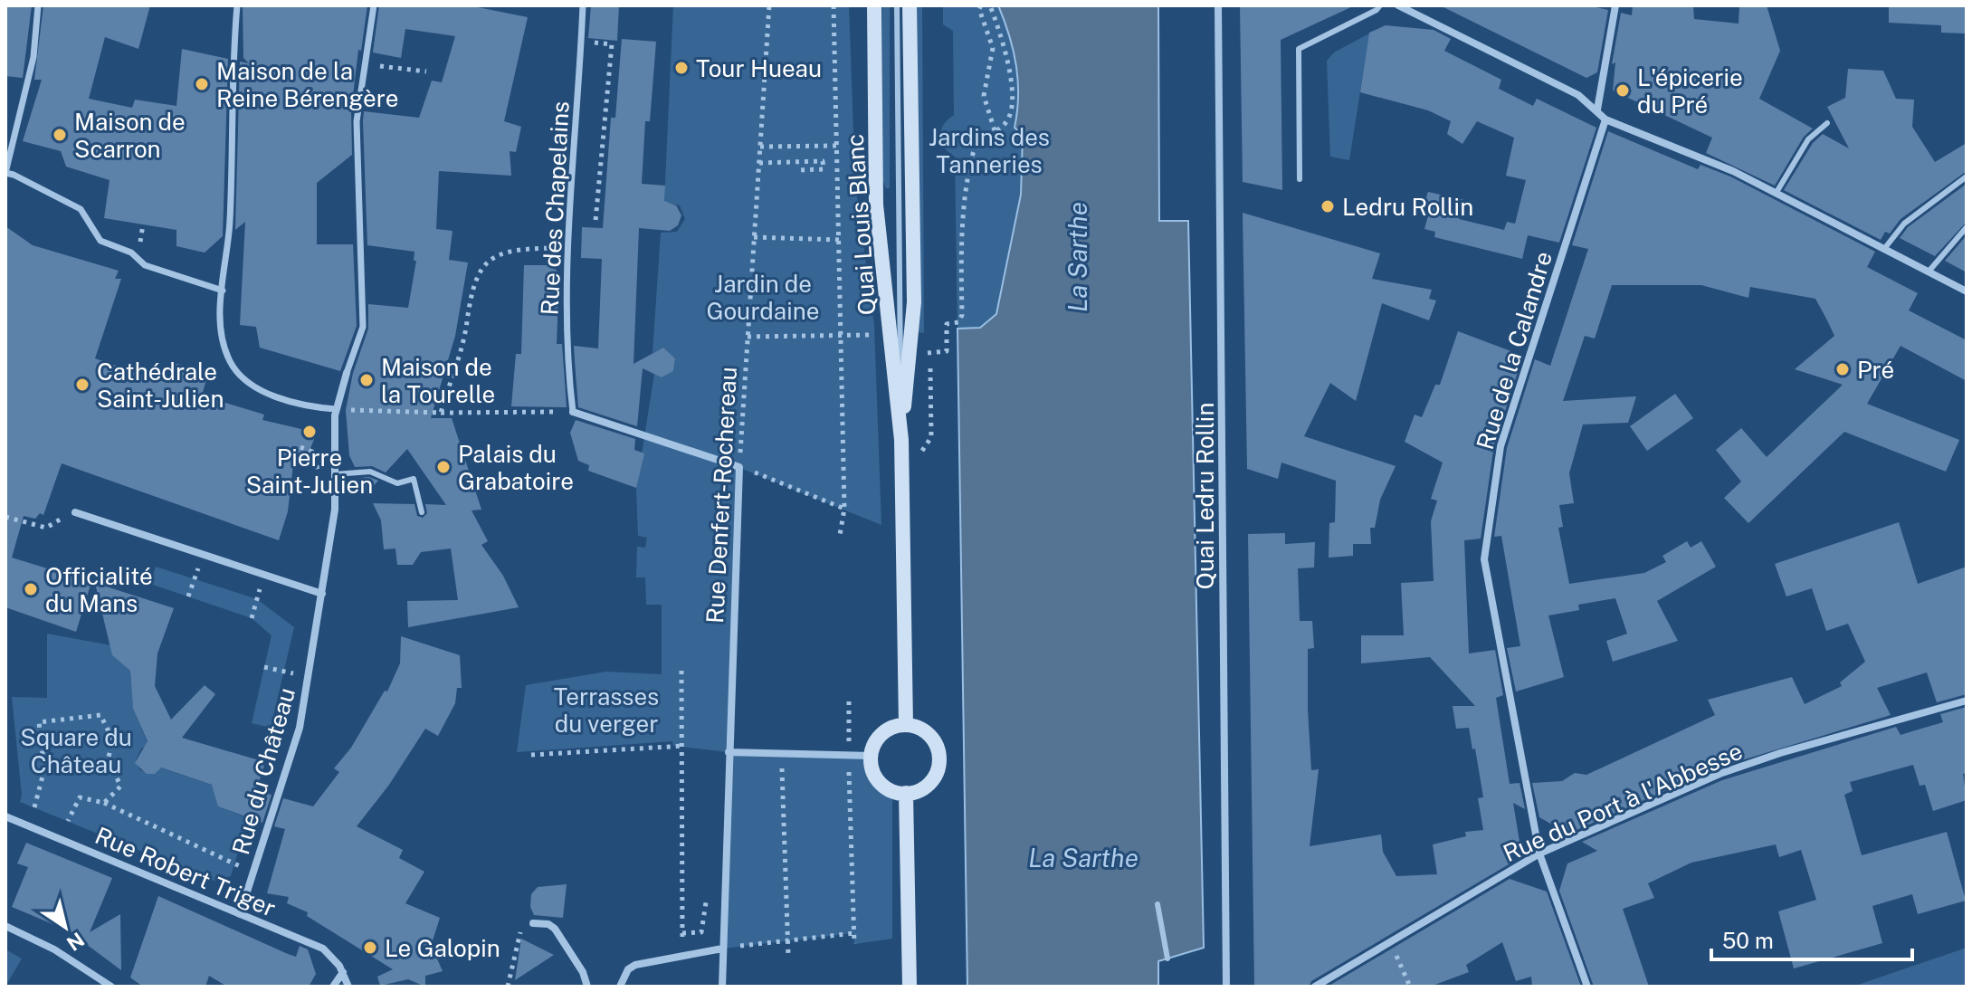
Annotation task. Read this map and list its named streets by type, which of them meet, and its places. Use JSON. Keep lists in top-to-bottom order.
{
  "streets": {
    "main road": ["Quai Louis Blanc"],
    "street": [
      "Rue des Chapelains",
      "Rue de la Calandre",
      "Rue Denfert-Rochereau",
      "Quai Ledru Rollin",
      "Rue du Château",
      "Rue du Port à l'Abbesse",
      "Rue Robert Triger"
    ]
  },
  "crossings": [
    ["Rue de la Calandre", "Rue du Port à l'Abbesse"],
    ["Rue du Château", "Rue Robert Triger"]
  ],
  "water": ["La Sarthe"],
  "parks": [
    "Jardins des Tanneries",
    "Jardin de Gourdaine",
    "Terrasses du verger",
    "Square du Château"
  ],
  "places": [
    "Tour Hueau",
    "Maison de la Reine Bérengère",
    "L'épicerie du Pré",
    "Maison de Scarron",
    "Ledru Rollin",
    "Pré",
    "Maison de la Tourelle",
    "Cathédrale Saint-Julien",
    "Pierre Saint-Julien",
    "Palais du Grabatoire",
    "Officialité du Mans",
    "Le Galopin"
  ],
  "scale_bar": "50 m",
  "north": "bottom right"
}
